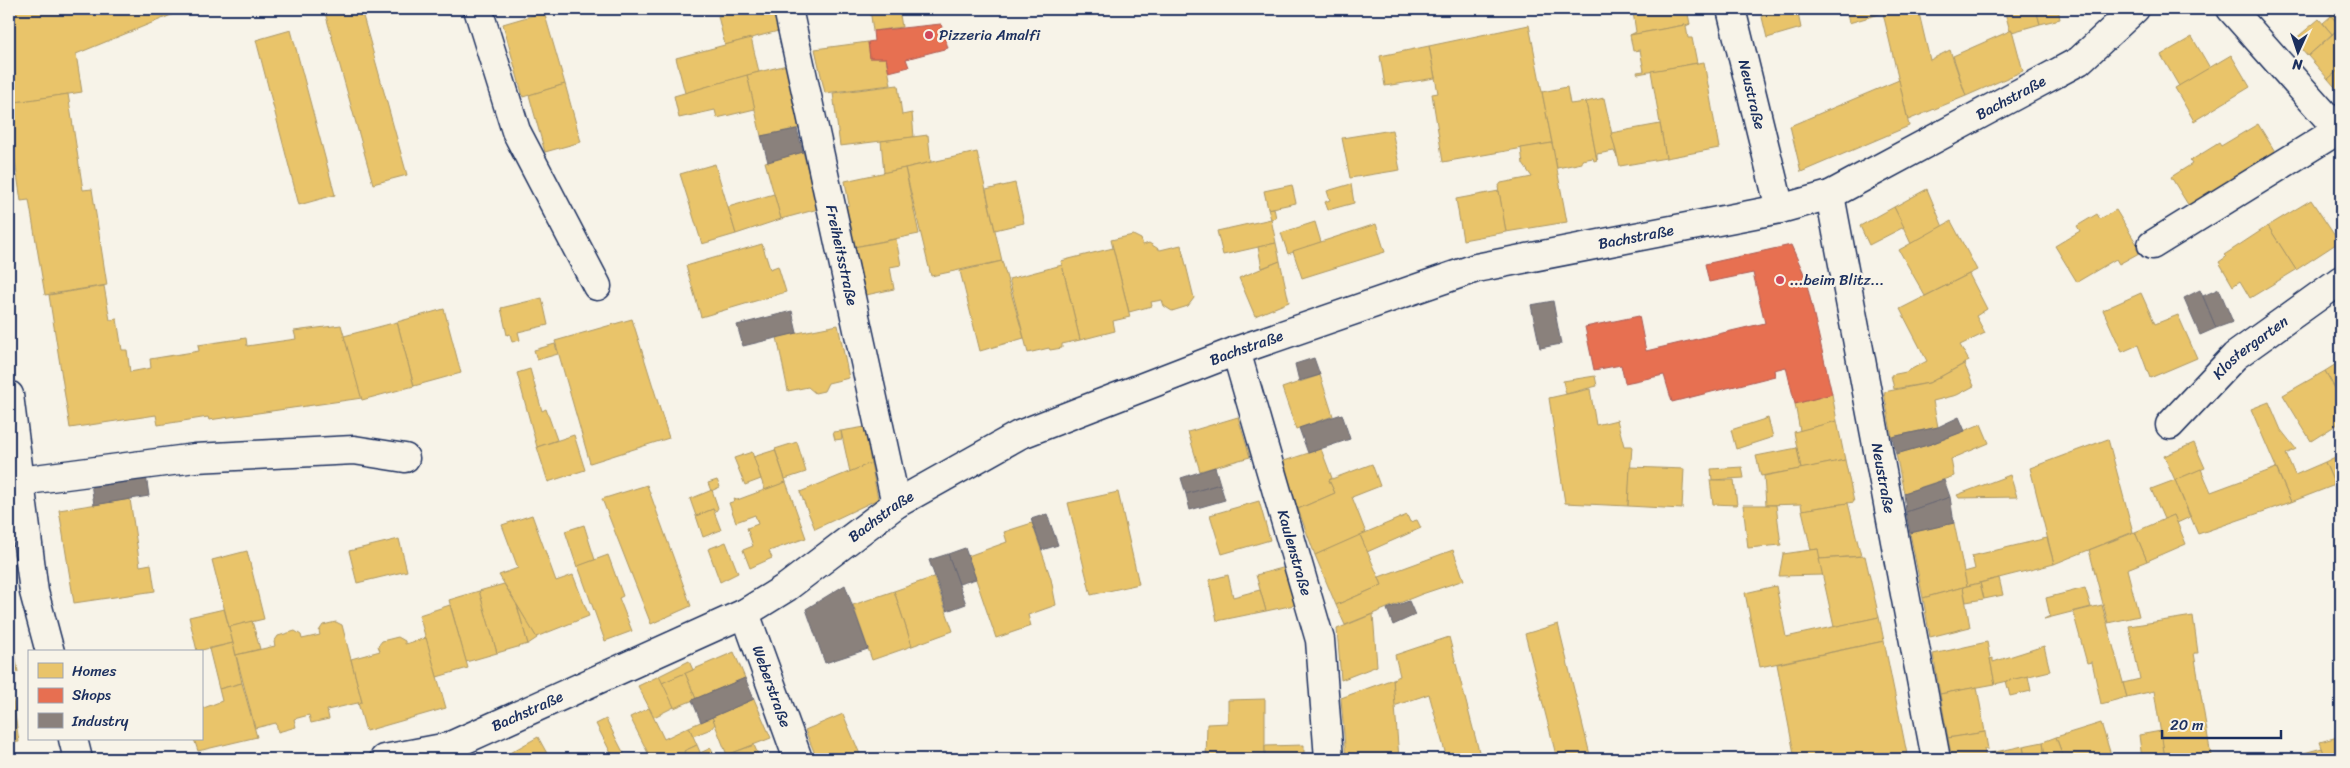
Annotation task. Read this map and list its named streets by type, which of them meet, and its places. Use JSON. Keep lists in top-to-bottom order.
{
  "streets": {
    "street": [
      "Neustraße",
      "Bachstraße",
      "Freiheitsstraße",
      "Klostergarten",
      "Kaulenstraße",
      "Weberstraße"
    ]
  },
  "crossings": [
    ["Neustraße", "Bachstraße"],
    ["Bachstraße", "Freiheitsstraße"],
    ["Bachstraße", "Kaulenstraße"],
    ["Bachstraße", "Weberstraße"]
  ],
  "places": ["Pizzeria Amalfi", "...beim Blitz..."],
  "legend": ["Homes", "Shops", "Industry"],
  "scale_bar": "20 m",
  "north": "bottom"
}
